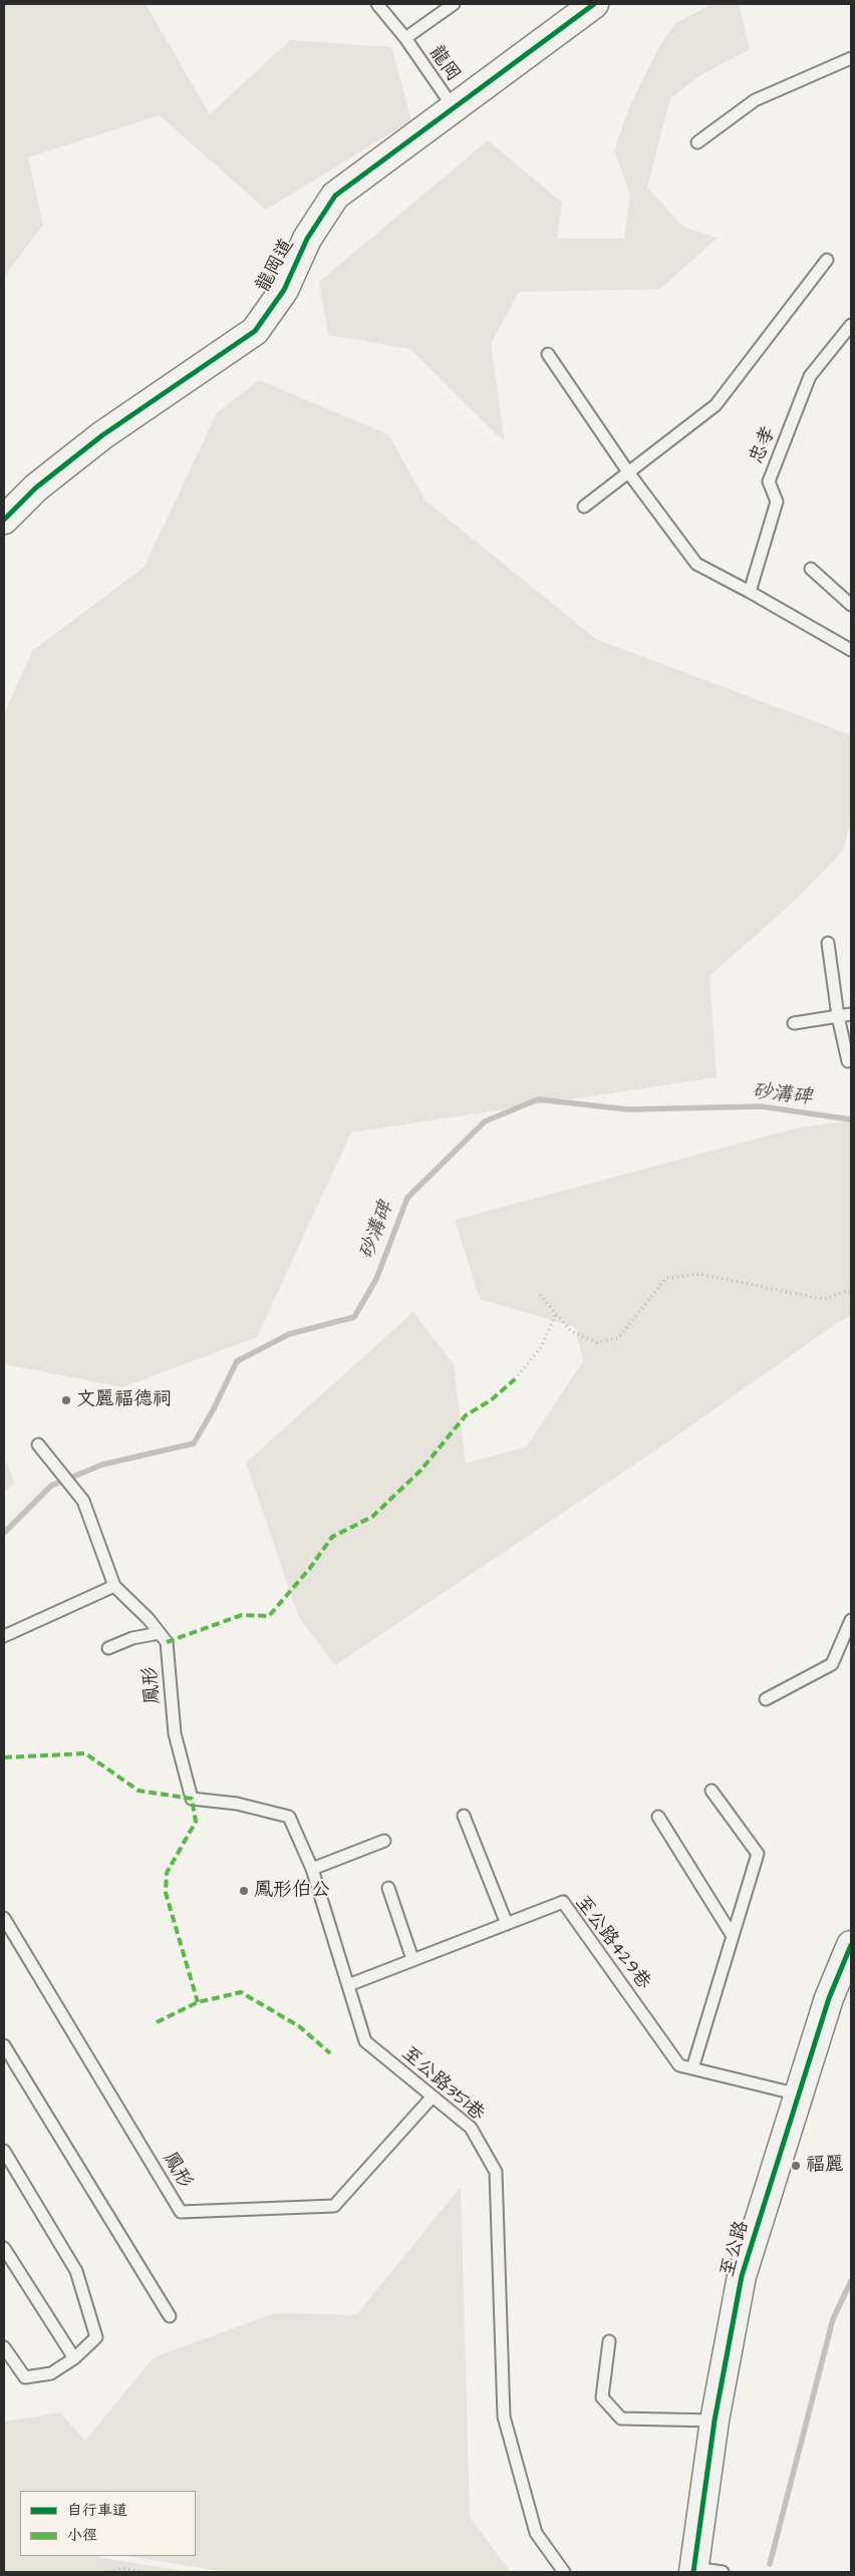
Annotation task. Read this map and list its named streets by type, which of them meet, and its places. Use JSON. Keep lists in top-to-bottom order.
{
  "streets": {
    "street": ["龍岡道", "至公路"],
    "lane": [
      "龍岡",
      "忠孝",
      "鳳形",
      "至公路429巷",
      "至公路351巷"
    ]
  },
  "crossings": [
    ["龍岡", "龍岡道"],
    ["鳳形", "至公路351巷"],
    ["至公路429巷", "至公路351巷"],
    ["至公路429巷", "至公路"]
  ],
  "water": ["砂溝碑"],
  "places": ["文麗福德祠", "鳳形伯公", "福麗"],
  "legend": ["自行車道", "小徑"]
}
